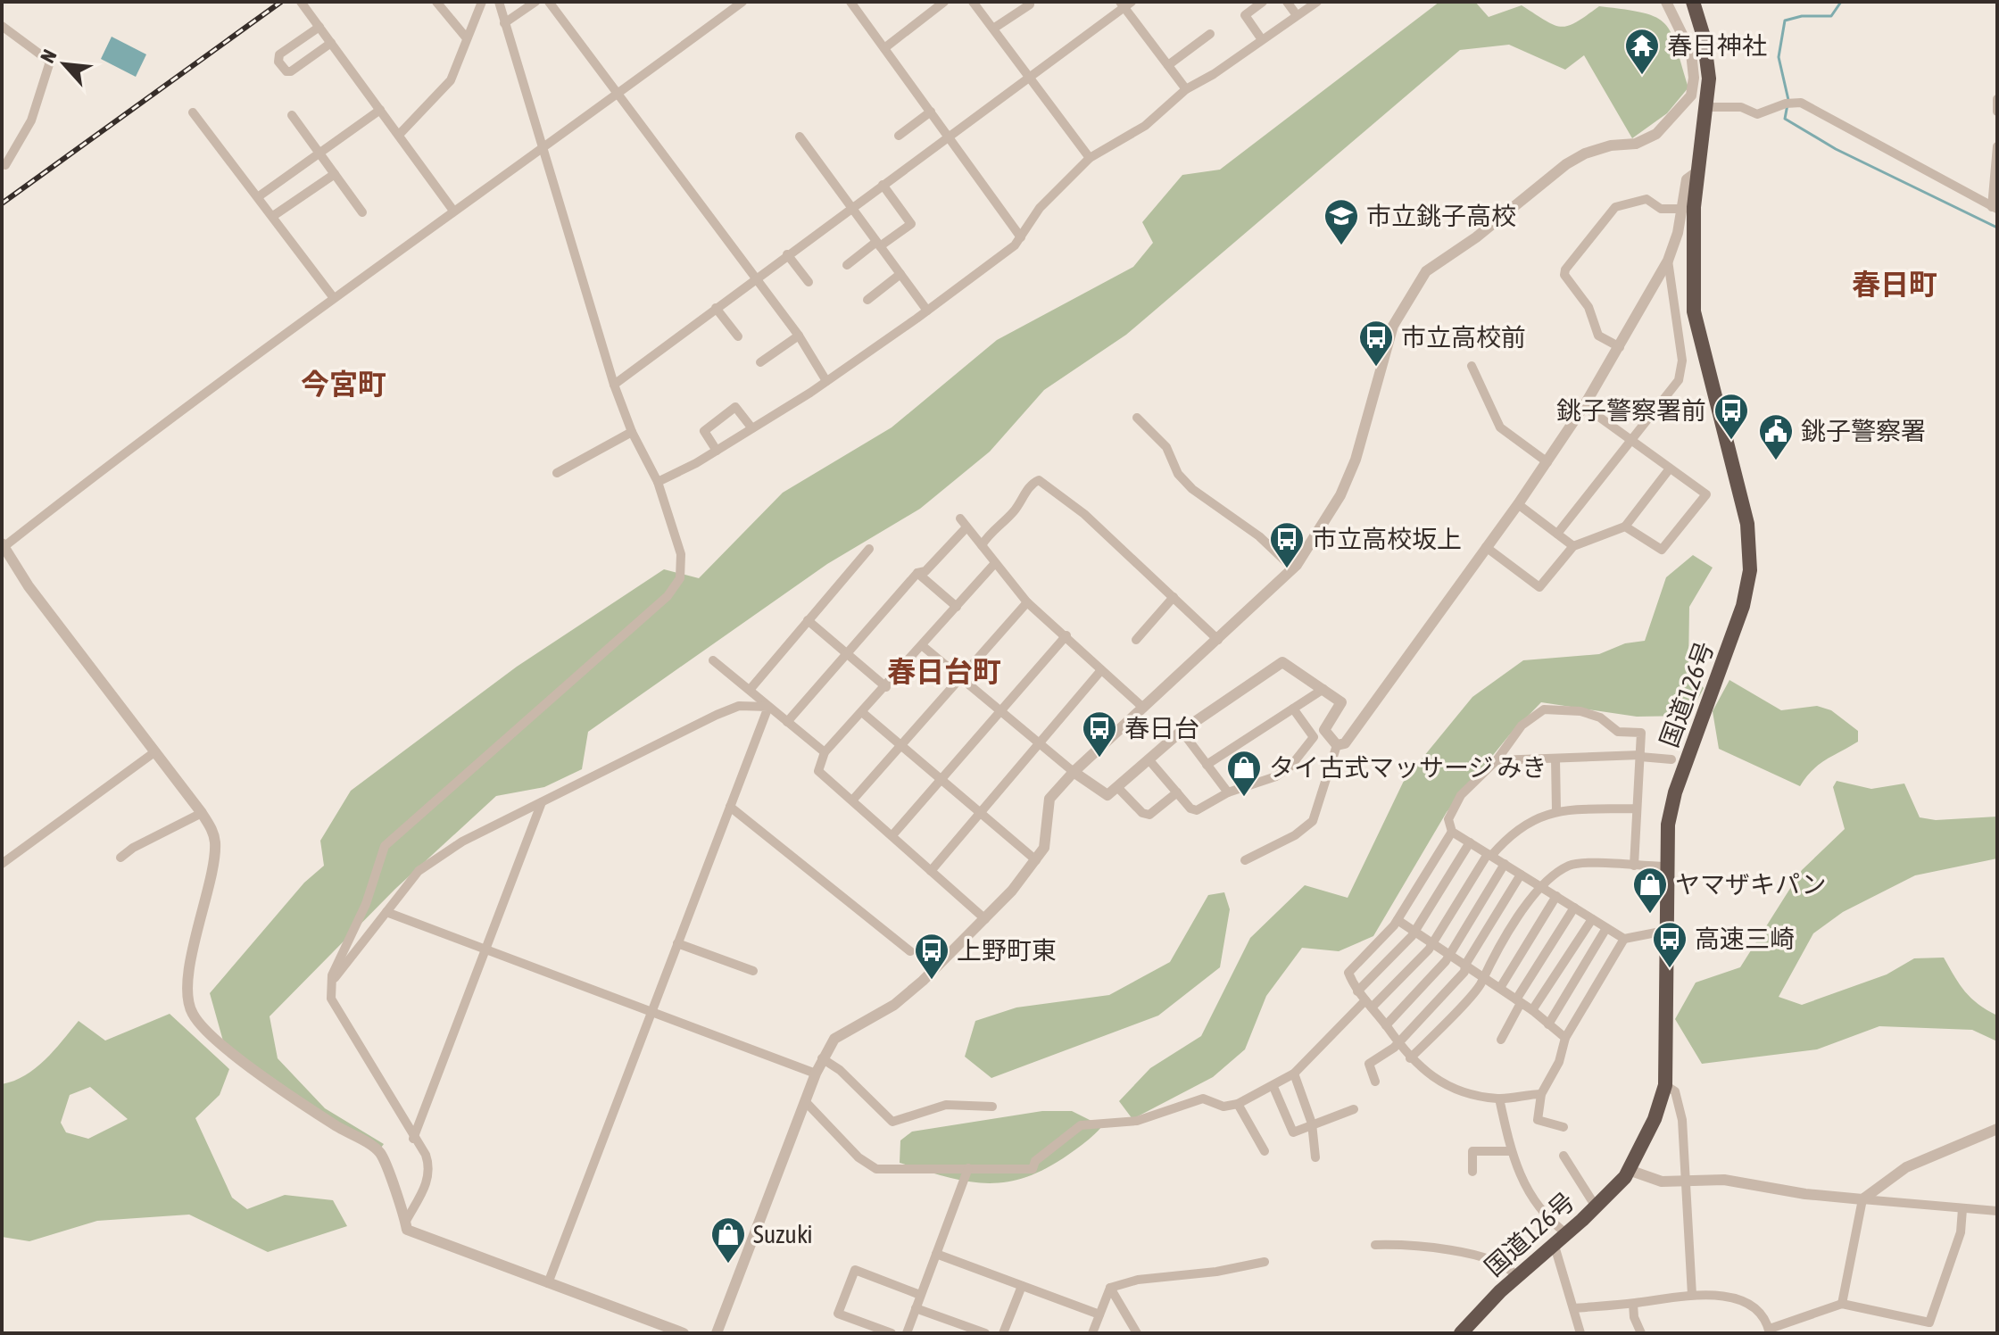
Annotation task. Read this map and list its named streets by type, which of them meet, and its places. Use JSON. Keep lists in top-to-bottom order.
{
  "streets": {
    "highway": ["国道126号"]
  },
  "districts": ["春日町", "今宮町", "春日台町"],
  "places": {
    "temple": ["春日神社"],
    "school or university": ["市立銚子高校"],
    "bus stop": [
      "市立高校前",
      "銚子警察署前",
      "市立高校坂上",
      "春日台",
      "高速三崎",
      "上野町東"
    ],
    "public building": ["銚子警察署"],
    "shop": ["タイ古式マッサージ みき", "ヤマザキパン", "Suzuki"]
  },
  "north": "top left"
}
